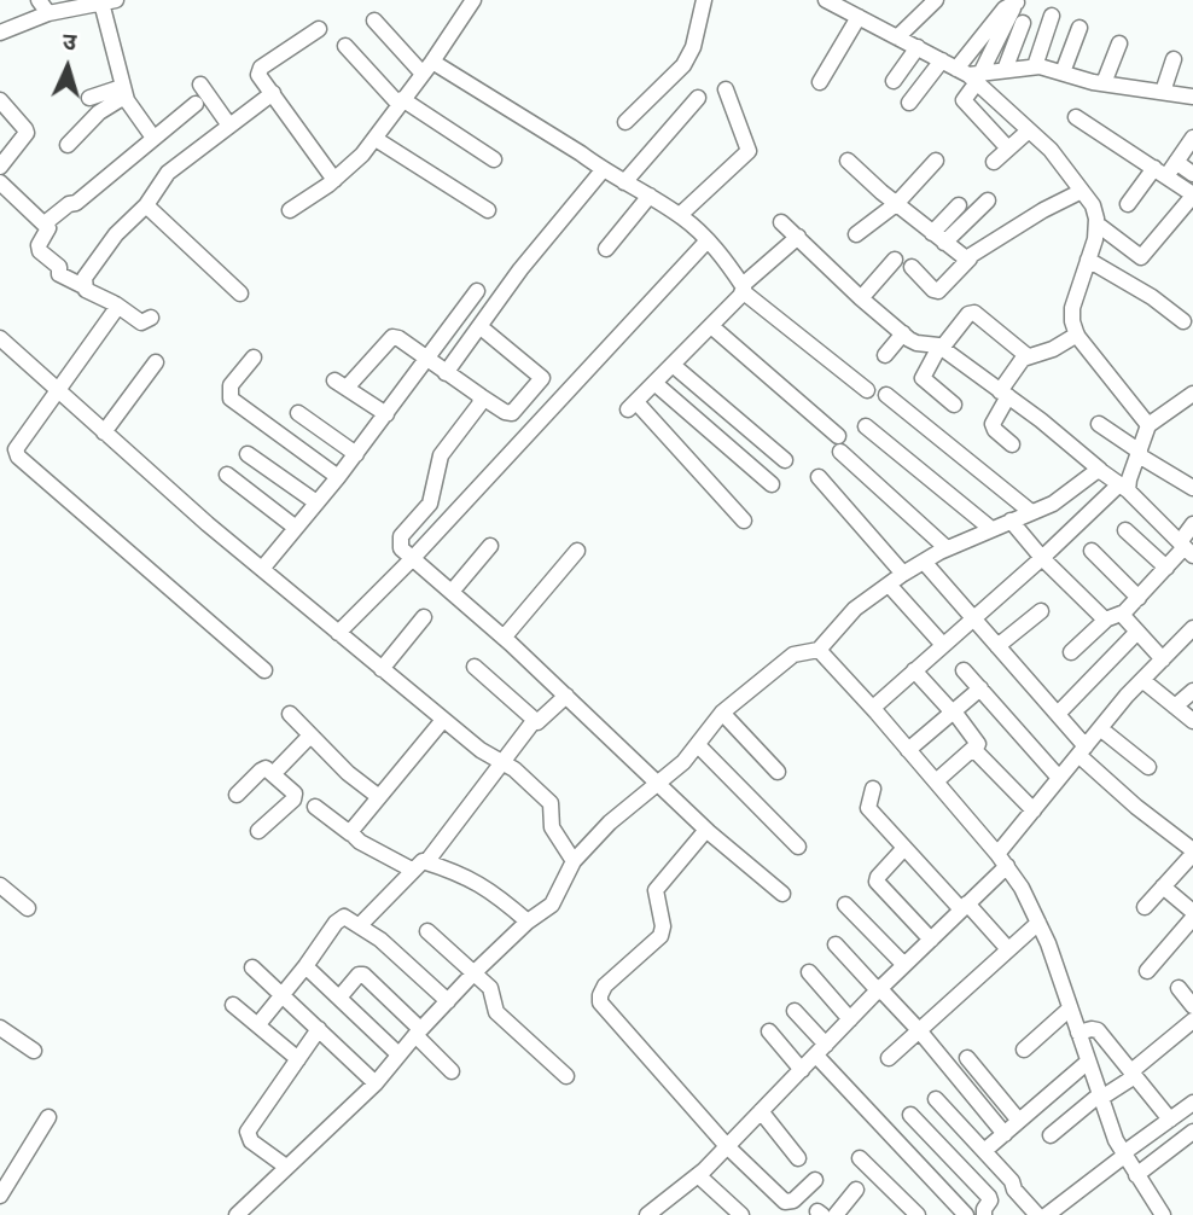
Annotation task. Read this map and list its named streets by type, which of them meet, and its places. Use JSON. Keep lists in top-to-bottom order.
{
  "north": "top"
}
